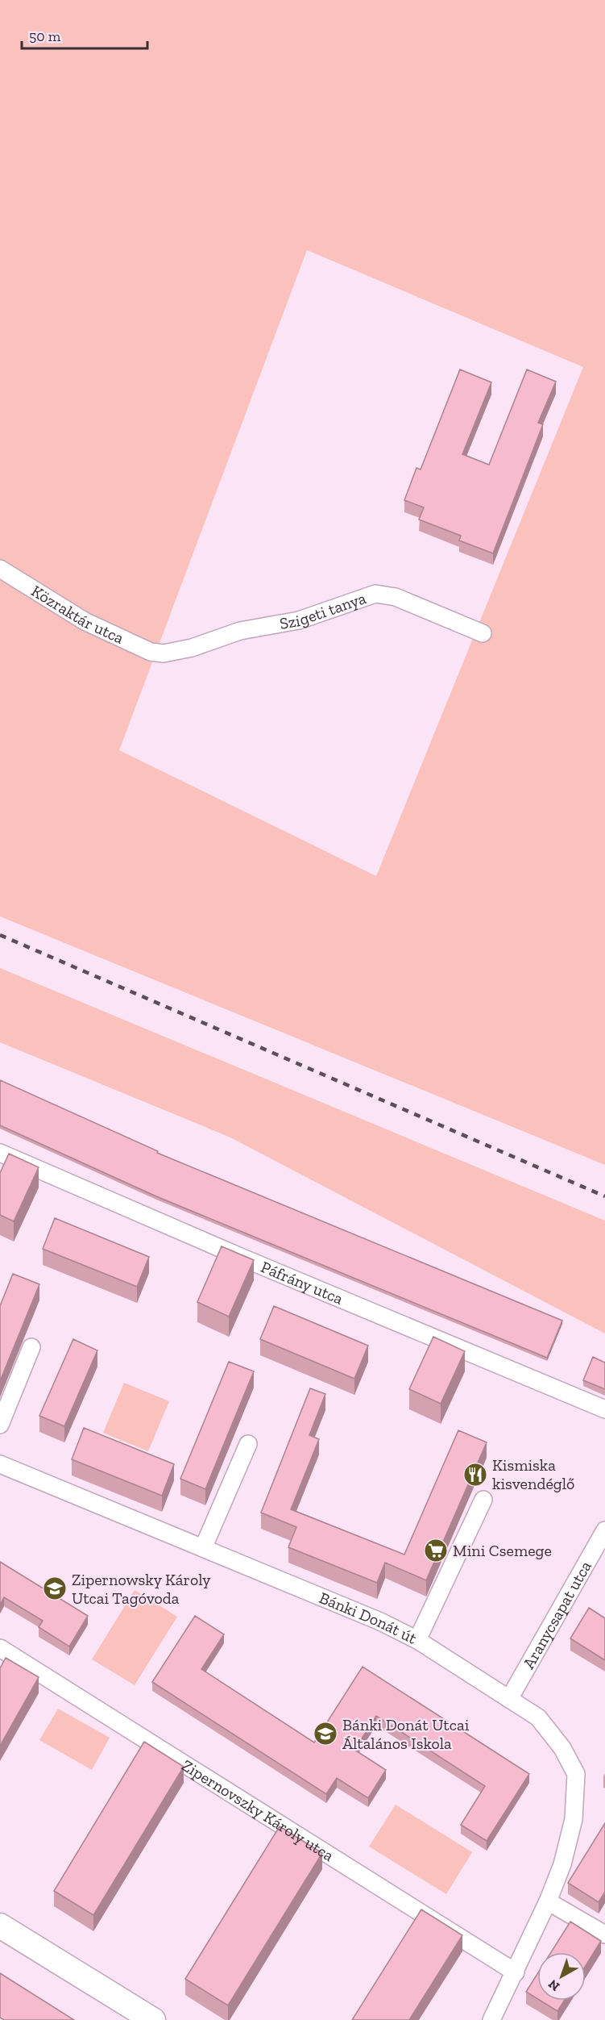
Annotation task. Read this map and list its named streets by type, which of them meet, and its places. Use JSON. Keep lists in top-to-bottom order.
{
  "streets": {
    "street": [
      "Szigeti tanya",
      "Közraktár utca",
      "Páfrány utca",
      "Aranycsapat utca",
      "Bánki Donát út",
      "Zipernovszky Károly utca"
    ]
  },
  "crossings": [
    ["Szigeti tanya", "Közraktár utca"],
    ["Aranycsapat utca", "Bánki Donát út"],
    ["Bánki Donát út", "Zipernovszky Károly utca"]
  ],
  "places": {
    "restaurant": ["Kismiska kisvendéglő"],
    "supermarket": ["Mini Csemege"],
    "school or university": ["Zipernowsky Károly Utcai Tagóvoda", "Bánki Donát Utcai Általános Iskola"]
  },
  "scale_bar": "50 m",
  "north": "bottom left"
}
